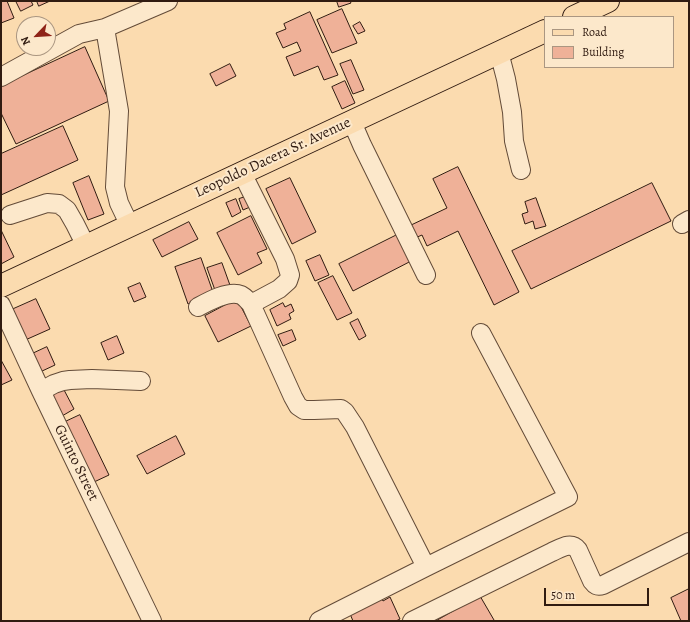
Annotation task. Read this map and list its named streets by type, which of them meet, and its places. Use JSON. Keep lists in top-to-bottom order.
{
  "streets": {
    "main road": ["Leopoldo Dacera Sr. Avenue"],
    "street": ["Guinto Street"]
  },
  "legend": ["Road", "Building"],
  "scale_bar": "50 m",
  "north": "bottom left"
}
